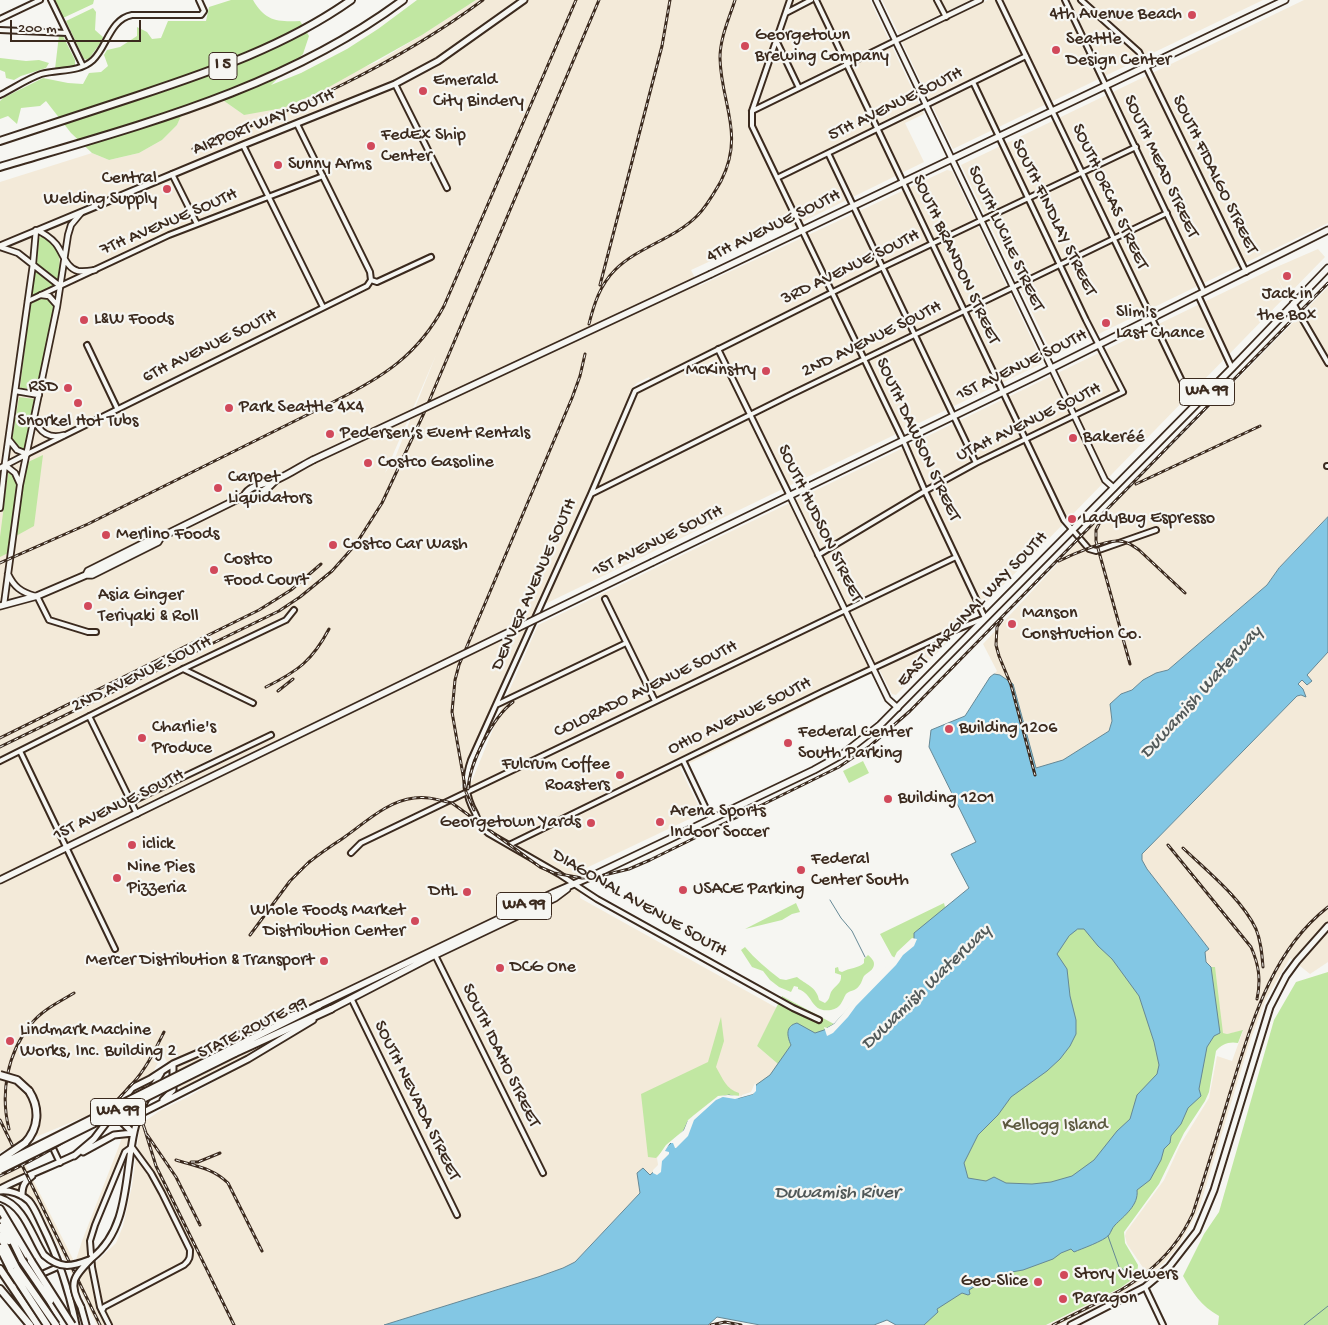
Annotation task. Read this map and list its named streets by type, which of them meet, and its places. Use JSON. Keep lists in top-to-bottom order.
{
  "streets": {
    "highway": ["I 5", "WA 99", "STATE ROUTE 99"],
    "main road": [
      "AIRPORT WAY SOUTH",
      "4TH AVENUE SOUTH",
      "1ST AVENUE SOUTH",
      "EAST MARGINAL WAY SOUTH"
    ],
    "street": [
      "5TH AVENUE SOUTH",
      "SOUTH MEAD STREET",
      "SOUTH FIDALGO STREET",
      "SOUTH ORCAS STREET",
      "SOUTH FINDLAY STREET",
      "7TH AVENUE SOUTH",
      "SOUTH LUCILE STREET",
      "SOUTH BRANDON STREET",
      "3RD AVENUE SOUTH",
      "2ND AVENUE SOUTH",
      "6TH AVENUE SOUTH",
      "UTAH AVENUE SOUTH",
      "SOUTH DAWSON STREET",
      "SOUTH HUDSON STREET",
      "DENVER AVENUE SOUTH",
      "COLORADO AVENUE SOUTH",
      "OHIO AVENUE SOUTH",
      "DIAGONAL AVENUE SOUTH",
      "SOUTH IDAHO STREET",
      "SOUTH NEVADA STREET"
    ]
  },
  "crossings": [
    ["5TH AVENUE SOUTH", "SOUTH ORCAS STREET"],
    ["5TH AVENUE SOUTH", "SOUTH FINDLAY STREET"],
    ["5TH AVENUE SOUTH", "SOUTH LUCILE STREET"],
    ["5TH AVENUE SOUTH", "SOUTH BRANDON STREET"],
    ["5TH AVENUE SOUTH", "SOUTH DAWSON STREET"],
    ["SOUTH MEAD STREET", "4TH AVENUE SOUTH"],
    ["SOUTH MEAD STREET", "3RD AVENUE SOUTH"],
    ["SOUTH MEAD STREET", "2ND AVENUE SOUTH"],
    ["SOUTH MEAD STREET", "1ST AVENUE SOUTH"],
    ["SOUTH FIDALGO STREET", "4TH AVENUE SOUTH"],
    ["SOUTH FIDALGO STREET", "1ST AVENUE SOUTH"],
    ["SOUTH ORCAS STREET", "4TH AVENUE SOUTH"],
    ["SOUTH ORCAS STREET", "3RD AVENUE SOUTH"],
    ["SOUTH ORCAS STREET", "2ND AVENUE SOUTH"],
    ["SOUTH ORCAS STREET", "1ST AVENUE SOUTH"],
    ["SOUTH ORCAS STREET", "EAST MARGINAL WAY SOUTH"],
    ["SOUTH FINDLAY STREET", "4TH AVENUE SOUTH"],
    ["SOUTH FINDLAY STREET", "3RD AVENUE SOUTH"],
    ["SOUTH FINDLAY STREET", "2ND AVENUE SOUTH"],
    ["SOUTH FINDLAY STREET", "1ST AVENUE SOUTH"],
    ["SOUTH FINDLAY STREET", "UTAH AVENUE SOUTH"],
    ["4TH AVENUE SOUTH", "SOUTH LUCILE STREET"],
    ["4TH AVENUE SOUTH", "SOUTH BRANDON STREET"],
    ["4TH AVENUE SOUTH", "SOUTH DAWSON STREET"],
    ["SOUTH LUCILE STREET", "3RD AVENUE SOUTH"],
    ["SOUTH LUCILE STREET", "2ND AVENUE SOUTH"],
    ["SOUTH LUCILE STREET", "1ST AVENUE SOUTH"],
    ["SOUTH LUCILE STREET", "UTAH AVENUE SOUTH"],
    ["SOUTH LUCILE STREET", "EAST MARGINAL WAY SOUTH"],
    ["SOUTH BRANDON STREET", "3RD AVENUE SOUTH"],
    ["SOUTH BRANDON STREET", "2ND AVENUE SOUTH"],
    ["SOUTH BRANDON STREET", "1ST AVENUE SOUTH"],
    ["SOUTH BRANDON STREET", "UTAH AVENUE SOUTH"],
    ["SOUTH BRANDON STREET", "EAST MARGINAL WAY SOUTH"],
    ["3RD AVENUE SOUTH", "SOUTH DAWSON STREET"],
    ["3RD AVENUE SOUTH", "SOUTH HUDSON STREET"],
    ["3RD AVENUE SOUTH", "DENVER AVENUE SOUTH"],
    ["2ND AVENUE SOUTH", "SOUTH DAWSON STREET"],
    ["2ND AVENUE SOUTH", "SOUTH HUDSON STREET"],
    ["2ND AVENUE SOUTH", "DENVER AVENUE SOUTH"],
    ["1ST AVENUE SOUTH", "SOUTH DAWSON STREET"],
    ["1ST AVENUE SOUTH", "SOUTH HUDSON STREET"],
    ["UTAH AVENUE SOUTH", "SOUTH DAWSON STREET"],
    ["UTAH AVENUE SOUTH", "SOUTH HUDSON STREET"],
    ["SOUTH DAWSON STREET", "EAST MARGINAL WAY SOUTH"],
    ["SOUTH DAWSON STREET", "COLORADO AVENUE SOUTH"],
    ["SOUTH DAWSON STREET", "OHIO AVENUE SOUTH"],
    ["SOUTH HUDSON STREET", "EAST MARGINAL WAY SOUTH"],
    ["SOUTH HUDSON STREET", "COLORADO AVENUE SOUTH"],
    ["SOUTH HUDSON STREET", "OHIO AVENUE SOUTH"],
    ["DENVER AVENUE SOUTH", "COLORADO AVENUE SOUTH"],
    ["DENVER AVENUE SOUTH", "DIAGONAL AVENUE SOUTH"],
    ["EAST MARGINAL WAY SOUTH", "OHIO AVENUE SOUTH"],
    ["EAST MARGINAL WAY SOUTH", "DIAGONAL AVENUE SOUTH"],
    ["EAST MARGINAL WAY SOUTH", "STATE ROUTE 99"],
    ["EAST MARGINAL WAY SOUTH", "SOUTH IDAHO STREET"],
    ["EAST MARGINAL WAY SOUTH", "SOUTH NEVADA STREET"],
    ["COLORADO AVENUE SOUTH", "DIAGONAL AVENUE SOUTH"],
    ["OHIO AVENUE SOUTH", "DIAGONAL AVENUE SOUTH"]
  ],
  "water": ["Duwamish Waterway", "Duwamish River"],
  "parks": ["Kellogg Island"],
  "places": [
    "4th Avenue Beach",
    "Georgetown Brewing Company",
    "Seattle Design Center",
    "Emerald City Bindery",
    "FedEx Ship Center",
    "Sunny Arms",
    "Central Welding Supply",
    "Jack in the Box",
    "L&W Foods",
    "Slim's Last Chance",
    "McKinstry",
    "RSD",
    "Snorkel Hot Tubs",
    "Park Seattle 4x4",
    "Pedersen’s Event Rentals",
    "Bakeréé",
    "Costco Gasoline",
    "Carpet Liquidators",
    "LadyBug Espresso",
    "Merlino Foods",
    "Costco Car Wash",
    "Costco Food Court",
    "Asia Ginger Teriyaki & Roll",
    "Manson Construction Co.",
    "Building 1206",
    "Charlie's Produce",
    "Federal Center South Parking",
    "Fulcrum Coffee Roasters",
    "Building 1201",
    "Arena Sports Indoor Soccer",
    "Georgetown Yards",
    "iclick",
    "Federal Center South",
    "Nine Pies Pizzeria",
    "USACE Parking",
    "DHL",
    "Whole Foods Market Distribution Center",
    "Mercer Distribution & Transport",
    "DCG One",
    "Lindmark Machine Works, Inc. Building 2",
    "Story Viewers",
    "Geo-Slice",
    "Paragon"
  ],
  "scale_bar": "200 m"
}
